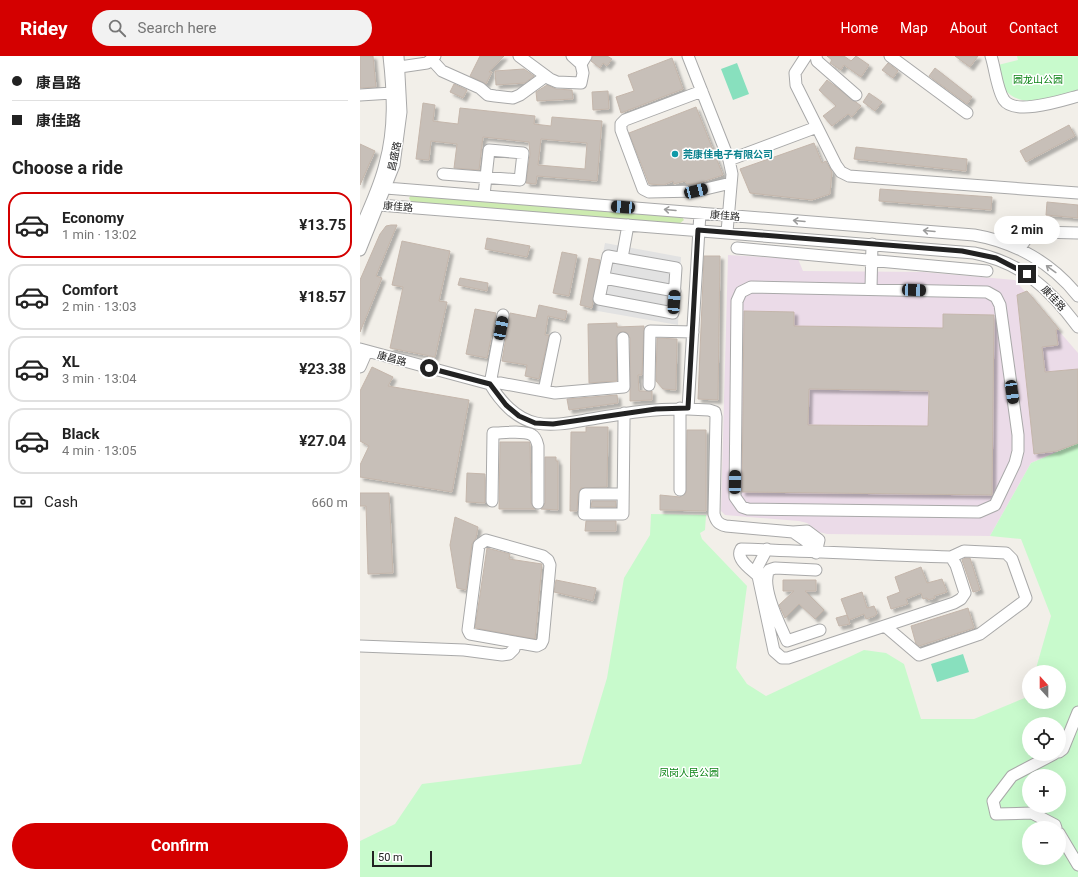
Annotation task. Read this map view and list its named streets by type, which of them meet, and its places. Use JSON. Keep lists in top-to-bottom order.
{
  "streets": {
    "street": ["昌盛路", "康佳路", "康昌路"]
  },
  "crossings": [
    ["昌盛路", "康佳路"]
  ],
  "parks": ["园龙山公园", "凤岗人民公园"],
  "places": ["莞康佳电子有限公司"],
  "scale_bar": "50 m",
  "north": "top",
  "page": {
    "header": "Ridey",
    "search": "Search here",
    "nav": [
      "Home",
      "Map",
      "About",
      "Contact"
    ],
    "banner": ["康昌路", "康佳路"],
    "heading": "Choose a ride",
    "list": [
      {
        "name": "Economy",
        "note": "1 min · 13:02",
        "value": "¥13.75"
      },
      {
        "name": "Comfort",
        "note": "2 min · 13:03",
        "value": "¥18.57"
      },
      {
        "name": "XL",
        "note": "3 min · 13:04",
        "value": "¥23.38"
      },
      {
        "name": "Black",
        "note": "4 min · 13:05",
        "value": "¥27.04"
      }
    ],
    "bubble": "2 min",
    "pay": ["Cash", "660 m"],
    "map_buttons": ["+", "−"],
    "buttons": "Confirm",
    "scale": "50 m"
  }
}
